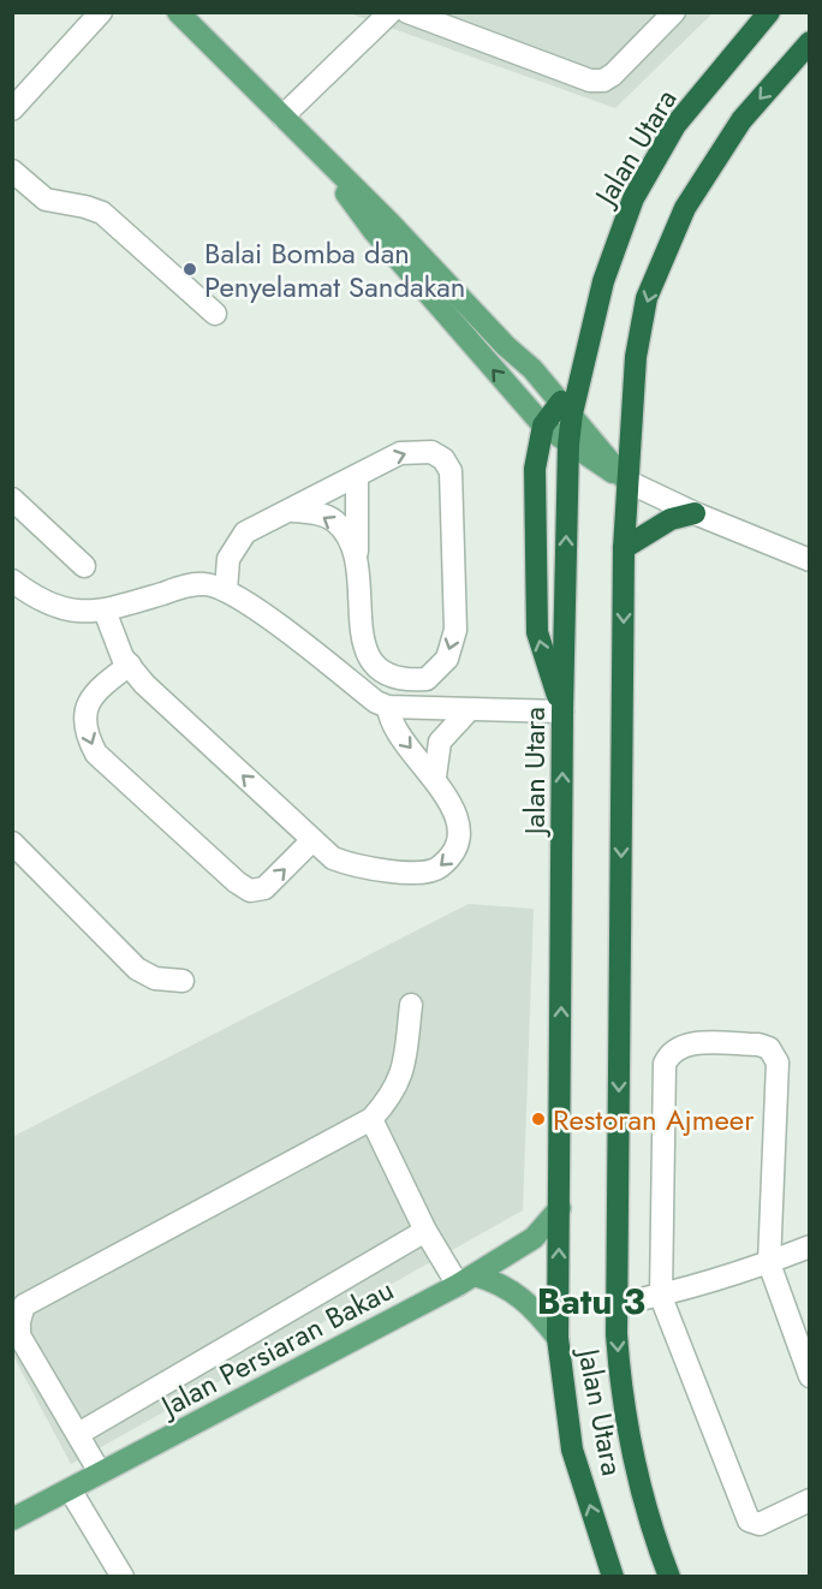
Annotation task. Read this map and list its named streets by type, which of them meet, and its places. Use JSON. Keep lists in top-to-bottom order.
{
  "streets": {
    "highway": ["Jalan Utara"],
    "main road": ["Jalan Persiaran Bakau"]
  },
  "crossings": [
    ["Jalan Utara", "Jalan Persiaran Bakau"]
  ],
  "districts": ["Batu 3"],
  "places": ["Balai Bomba dan Penyelamat Sandakan", "Restoran Ajmeer"]
}
